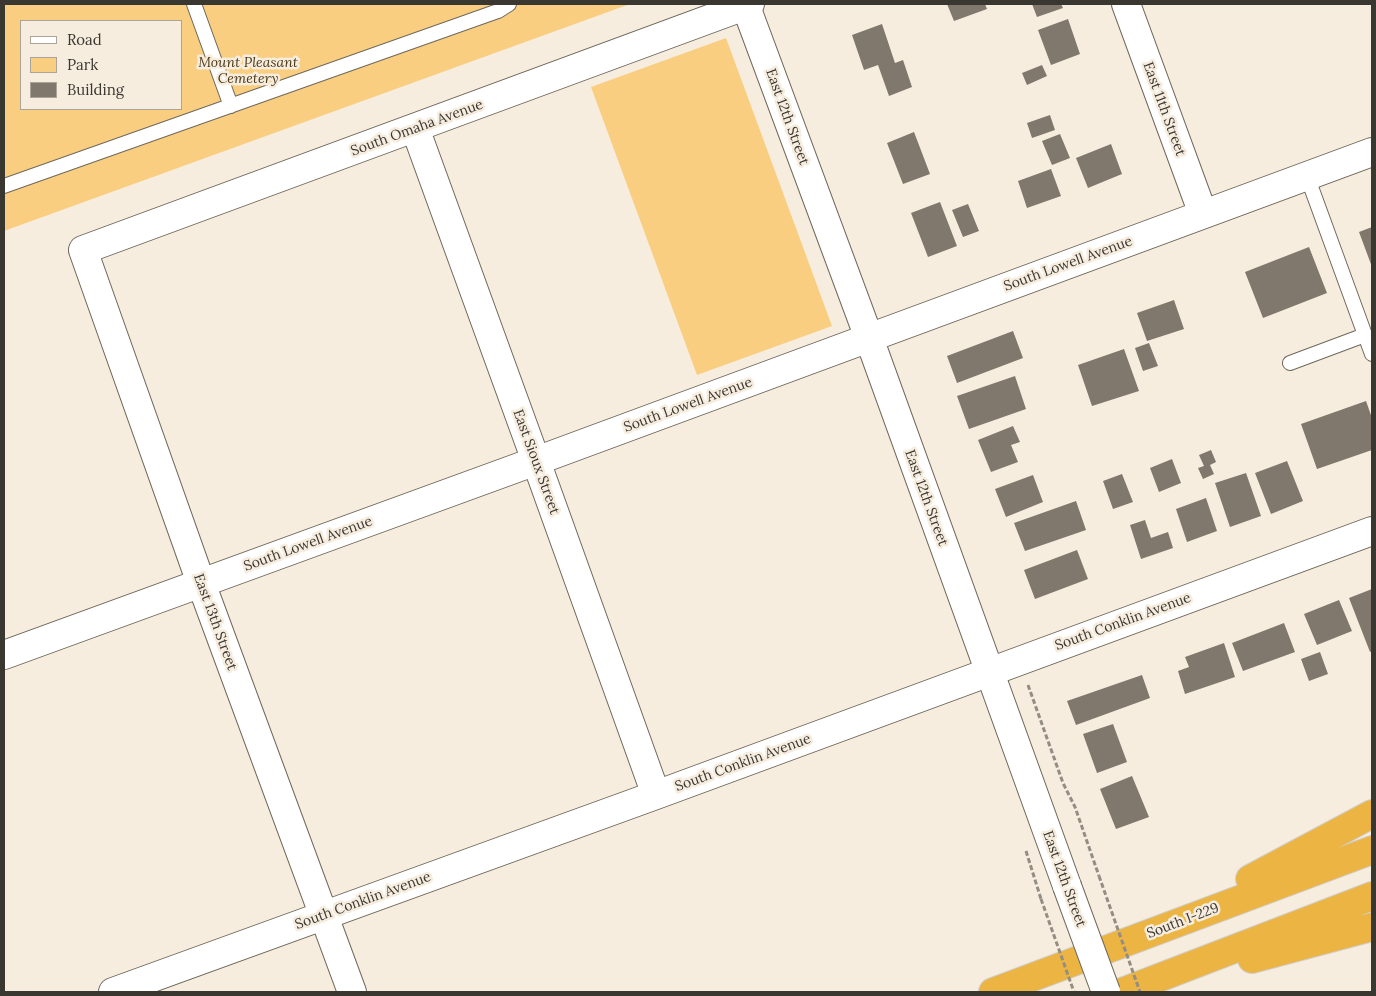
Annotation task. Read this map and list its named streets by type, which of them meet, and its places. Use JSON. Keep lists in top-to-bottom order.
{
  "streets": {
    "highway": ["South I-229"],
    "street": [
      "East 11th Street",
      "East 12th Street",
      "South Omaha Avenue",
      "South Lowell Avenue",
      "East Sioux Street",
      "East 13th Street",
      "South Conklin Avenue"
    ]
  },
  "crossings": [
    ["East 11th Street", "South Lowell Avenue"],
    ["East 12th Street", "South Omaha Avenue"],
    ["East 12th Street", "South Lowell Avenue"],
    ["East 12th Street", "South Conklin Avenue"],
    ["South Omaha Avenue", "East Sioux Street"],
    ["South Omaha Avenue", "East 13th Street"],
    ["South Lowell Avenue", "East Sioux Street"],
    ["South Lowell Avenue", "East 13th Street"],
    ["East Sioux Street", "South Conklin Avenue"],
    ["East 13th Street", "South Conklin Avenue"]
  ],
  "parks": ["Mount Pleasant Cemetery"],
  "legend": ["Road", "Park", "Building"]
}
